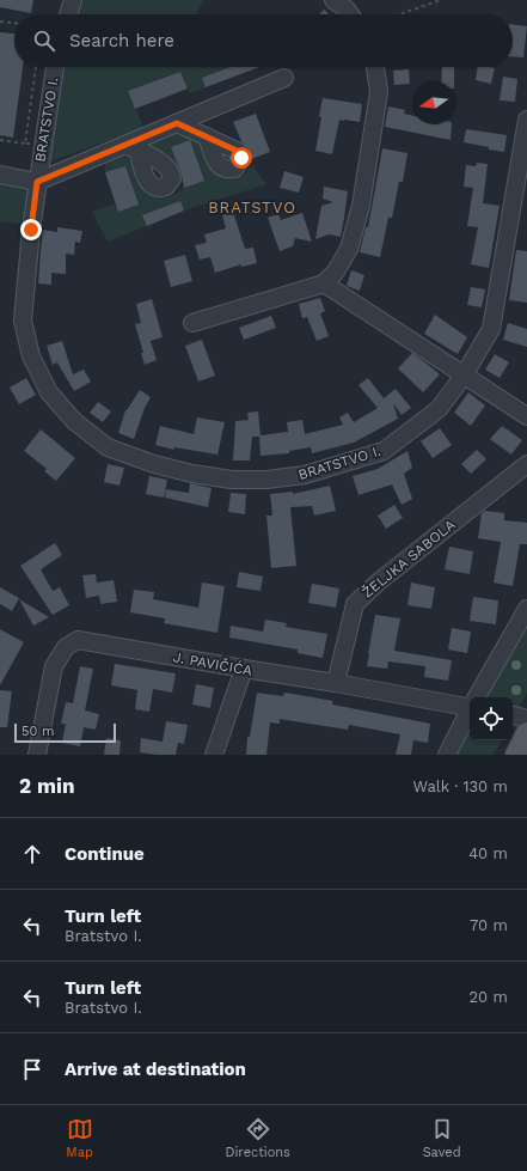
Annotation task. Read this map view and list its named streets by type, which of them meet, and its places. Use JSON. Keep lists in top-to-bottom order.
{
  "streets": {
    "street": ["BRATSTVO I.", "ŽELJKA SABOLA", "J. PAVIČIĆA"]
  },
  "crossings": [
    ["ŽELJKA SABOLA", "J. PAVIČIĆA"]
  ],
  "districts": ["BRATSTVO"],
  "scale_bar": "50 m",
  "north": "left",
  "page": {
    "search": "Search here",
    "scale": "50 m",
    "heading": ["2 min", "Walk · 130 m"],
    "list": [
      ["Continue", "40 m"],
      ["Turn left", "Bratstvo I.", "70 m"],
      ["Turn left", "Bratstvo I.", "20 m"],
      "Arrive at destination"
    ],
    "nav": ["Map", "Directions", "Saved"]
  }
}
